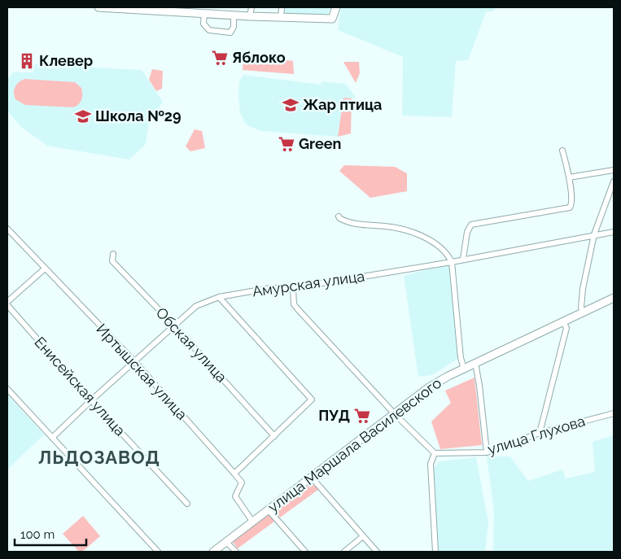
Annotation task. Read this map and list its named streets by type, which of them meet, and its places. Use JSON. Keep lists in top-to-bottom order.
{
  "streets": {
    "main road": ["улица Маршала Василевского"],
    "street": [
      "Амурская улица",
      "Обская улица",
      "Иртышская улица",
      "Енисейская улица",
      "улица Глухова"
    ]
  },
  "crossings": [
    ["Амурская улица", "Обская улица"],
    ["Амурская улица", "Иртышская улица"],
    ["Амурская улица", "Енисейская улица"]
  ],
  "districts": ["ЛЬДОЗАВОД"],
  "places": {
    "supermarket": ["Яблоко", "Green", "ПУД"],
    "building": ["Клевер"],
    "school or university": ["Жар птица", "Школа №29"]
  },
  "scale_bar": "100 m"
}
